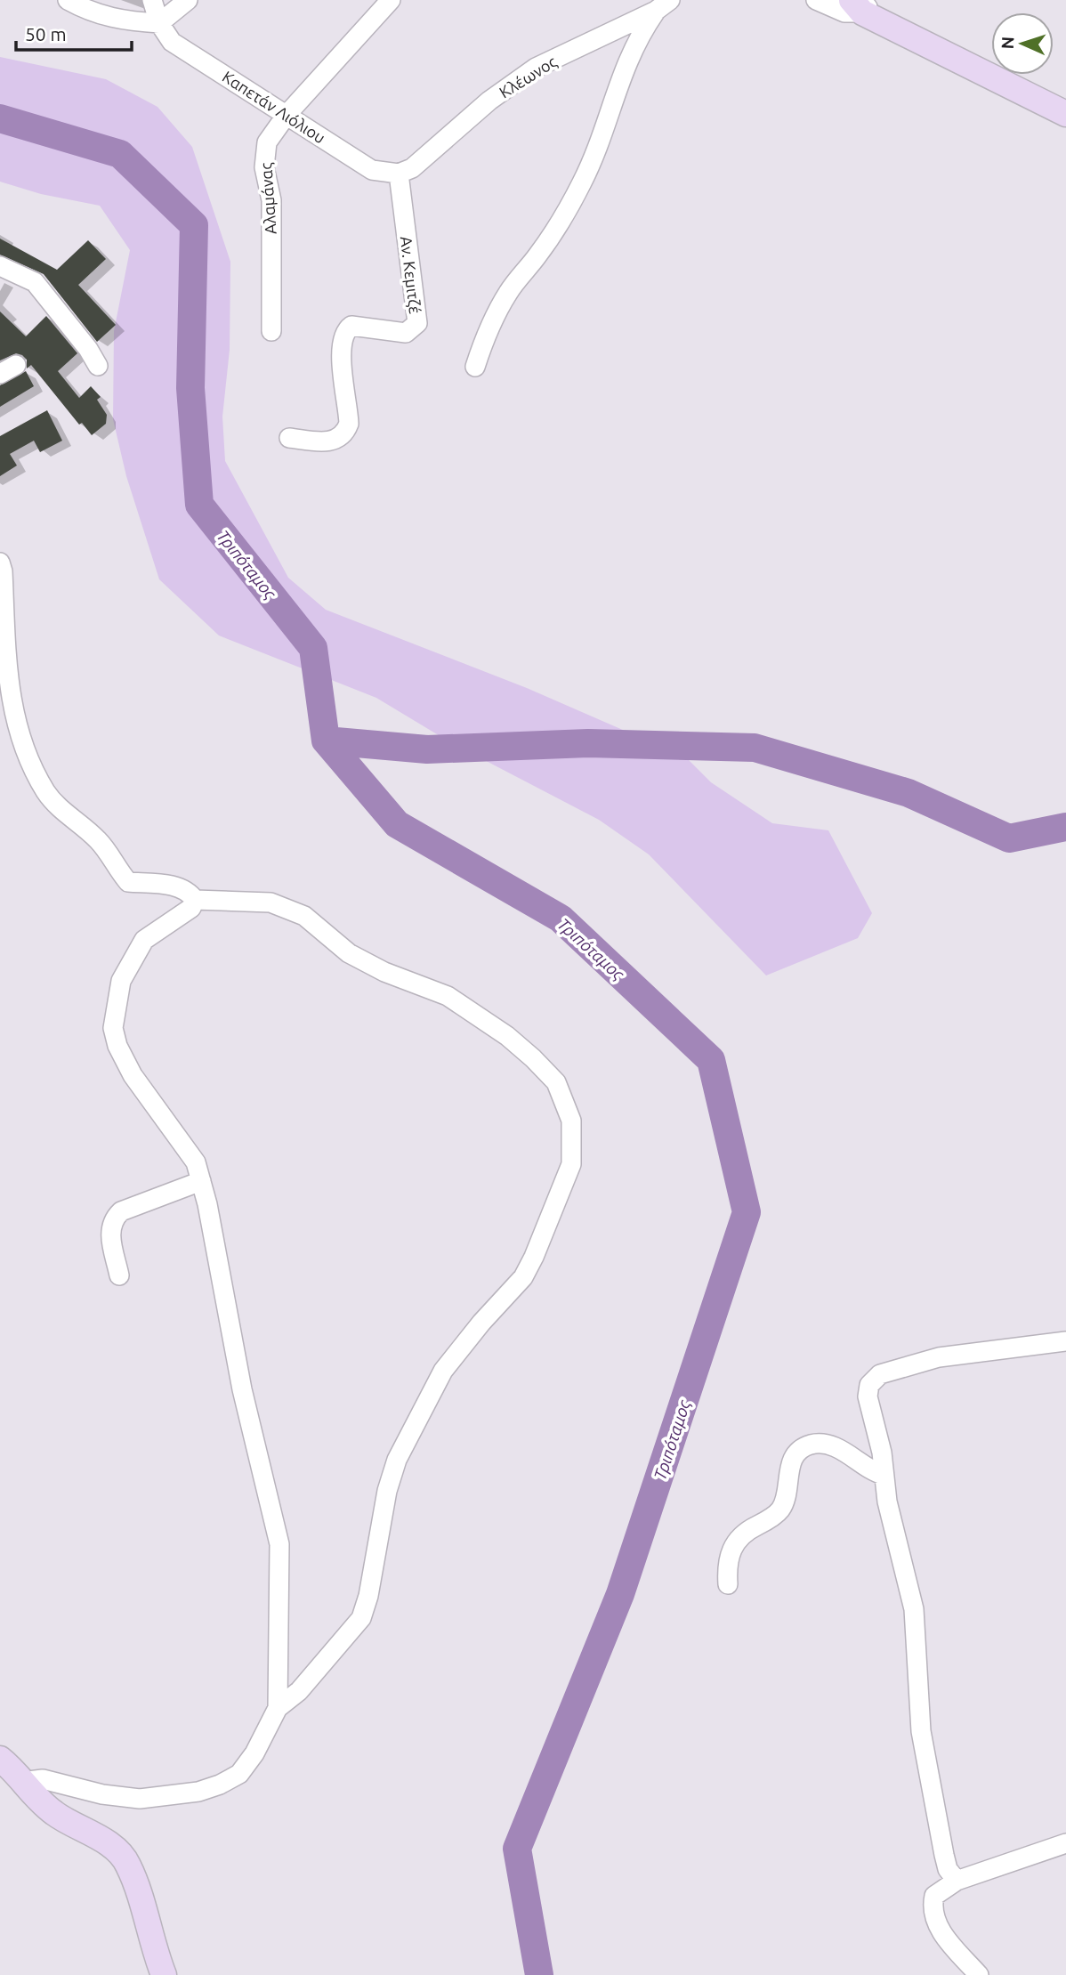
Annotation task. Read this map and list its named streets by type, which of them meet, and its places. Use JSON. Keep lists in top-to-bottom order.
{
  "streets": {
    "street": [
      "Κλέωνος",
      "Καπετάν Λιόλιου",
      "Αλαμάνας",
      "Αν. Κεμιτζέ"
    ]
  },
  "crossings": [
    ["Κλέωνος", "Καπετάν Λιόλιου"],
    ["Κλέωνος", "Αν. Κεμιτζέ"],
    ["Καπετάν Λιόλιου", "Αλαμάνας"],
    ["Καπετάν Λιόλιου", "Αν. Κεμιτζέ"]
  ],
  "water": ["Τριπόταμος"],
  "scale_bar": "50 m",
  "north": "left"
}
